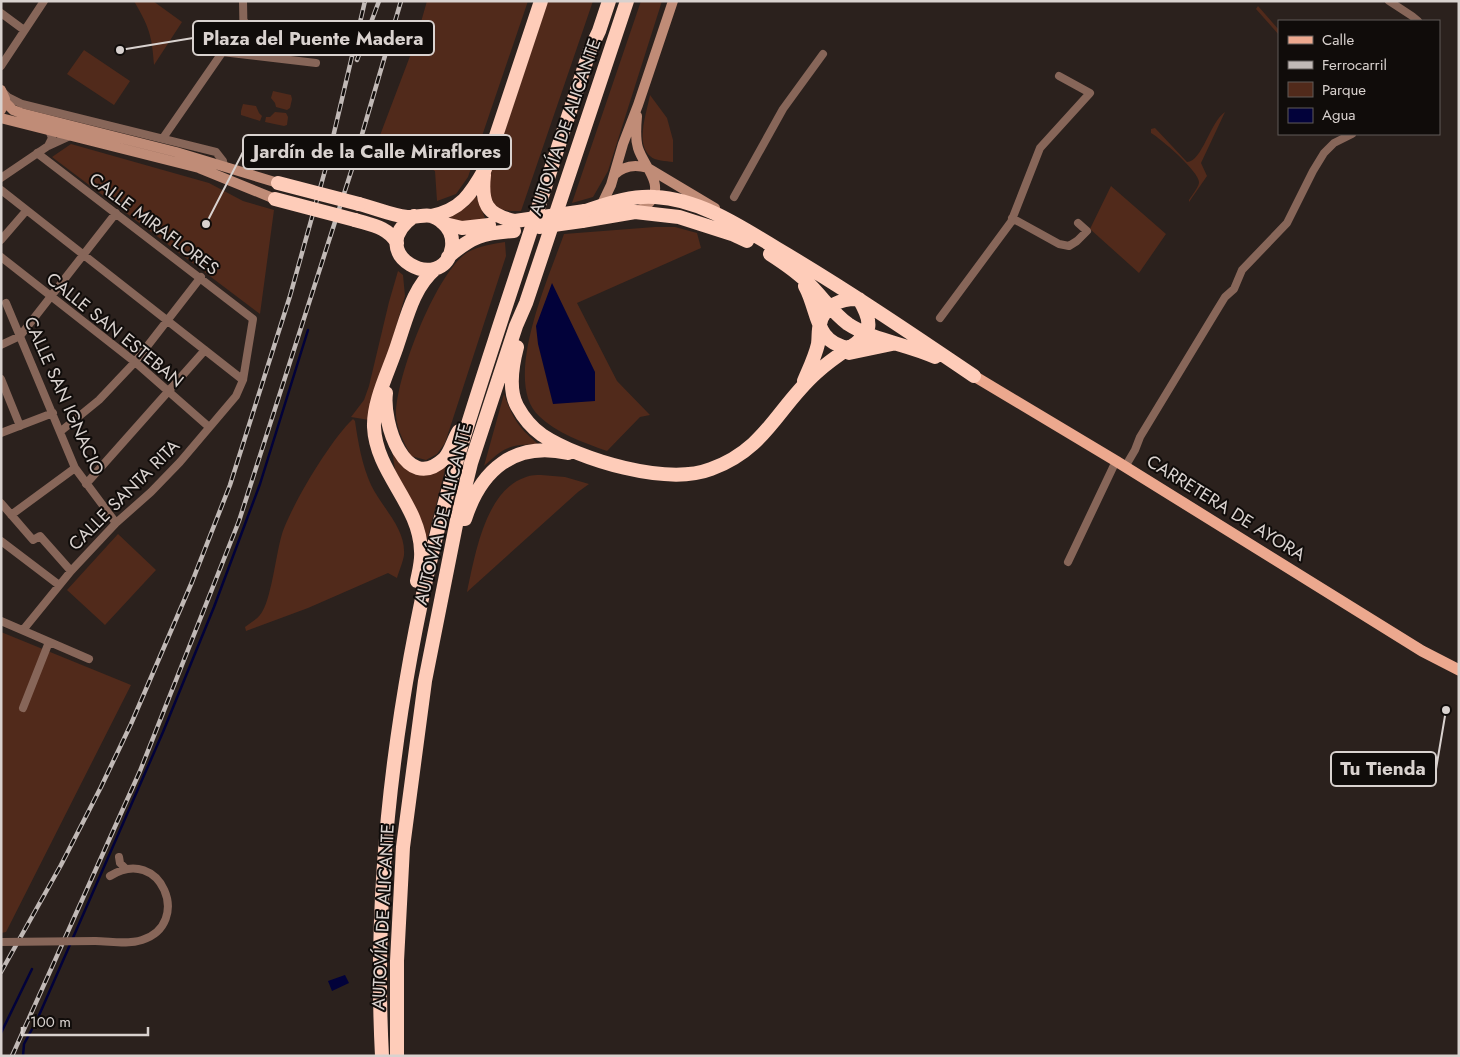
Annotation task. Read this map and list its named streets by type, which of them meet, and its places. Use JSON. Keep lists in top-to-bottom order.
{
  "streets": {
    "highway": ["AUTOVÍA DE ALICANTE"],
    "main road": ["CARRETERA DE AYORA"],
    "street": [
      "CALLE MIRAFLORES",
      "CALLE SAN ESTEBAN",
      "CALLE SAN IGNACIO",
      "CALLE SANTA RITA"
    ]
  },
  "crossings": [
    ["CALLE MIRAFLORES", "CALLE SANTA RITA"],
    ["CALLE SAN ESTEBAN", "CALLE SANTA RITA"],
    ["CALLE SAN IGNACIO", "CALLE SANTA RITA"]
  ],
  "places": ["Plaza del Puente Madera", "Jardín de la Calle Miraflores", "Tu Tienda"],
  "legend": [
    "Calle",
    "Ferrocarril",
    "Parque",
    "Agua"
  ],
  "scale_bar": "100 m"
}
